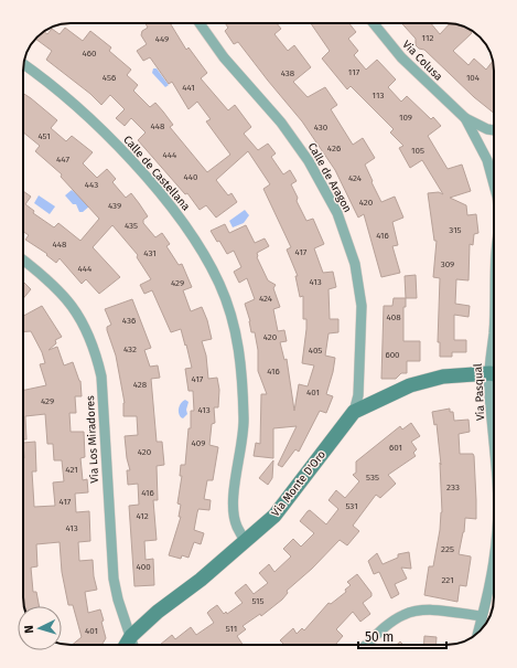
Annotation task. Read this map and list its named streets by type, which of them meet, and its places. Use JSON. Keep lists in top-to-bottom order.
{
  "streets": {
    "street": [
      "Via Colusa",
      "Calle de Castellana",
      "Calle de Aragon",
      "Via Pasqual",
      "Via Los Miradores",
      "Via Monte D'Oro"
    ]
  },
  "crossings": [
    ["Calle de Castellana", "Via Monte D'Oro"],
    ["Calle de Aragon", "Via Monte D'Oro"],
    ["Via Los Miradores", "Via Monte D'Oro"]
  ],
  "house_numbers": [
    "112",
    "449",
    "460",
    "117",
    "438",
    "456",
    "104",
    "441",
    "113",
    "109",
    "448",
    "430",
    "451",
    "426",
    "105",
    "444",
    "447",
    "440",
    "424",
    "443",
    "420",
    "439",
    "435",
    "315",
    "416",
    "448",
    "417",
    "431",
    "309",
    "444",
    "413",
    "429",
    "424",
    "408",
    "436",
    "420",
    "432",
    "405",
    "600",
    "416",
    "417",
    "428",
    "401",
    "429",
    "413",
    "409",
    "601",
    "420",
    "421",
    "535",
    "233",
    "416",
    "417",
    "531",
    "412",
    "413",
    "225",
    "400",
    "221",
    "515",
    "511",
    "401"
  ],
  "scale_bar": "50 m",
  "north": "left"
}
